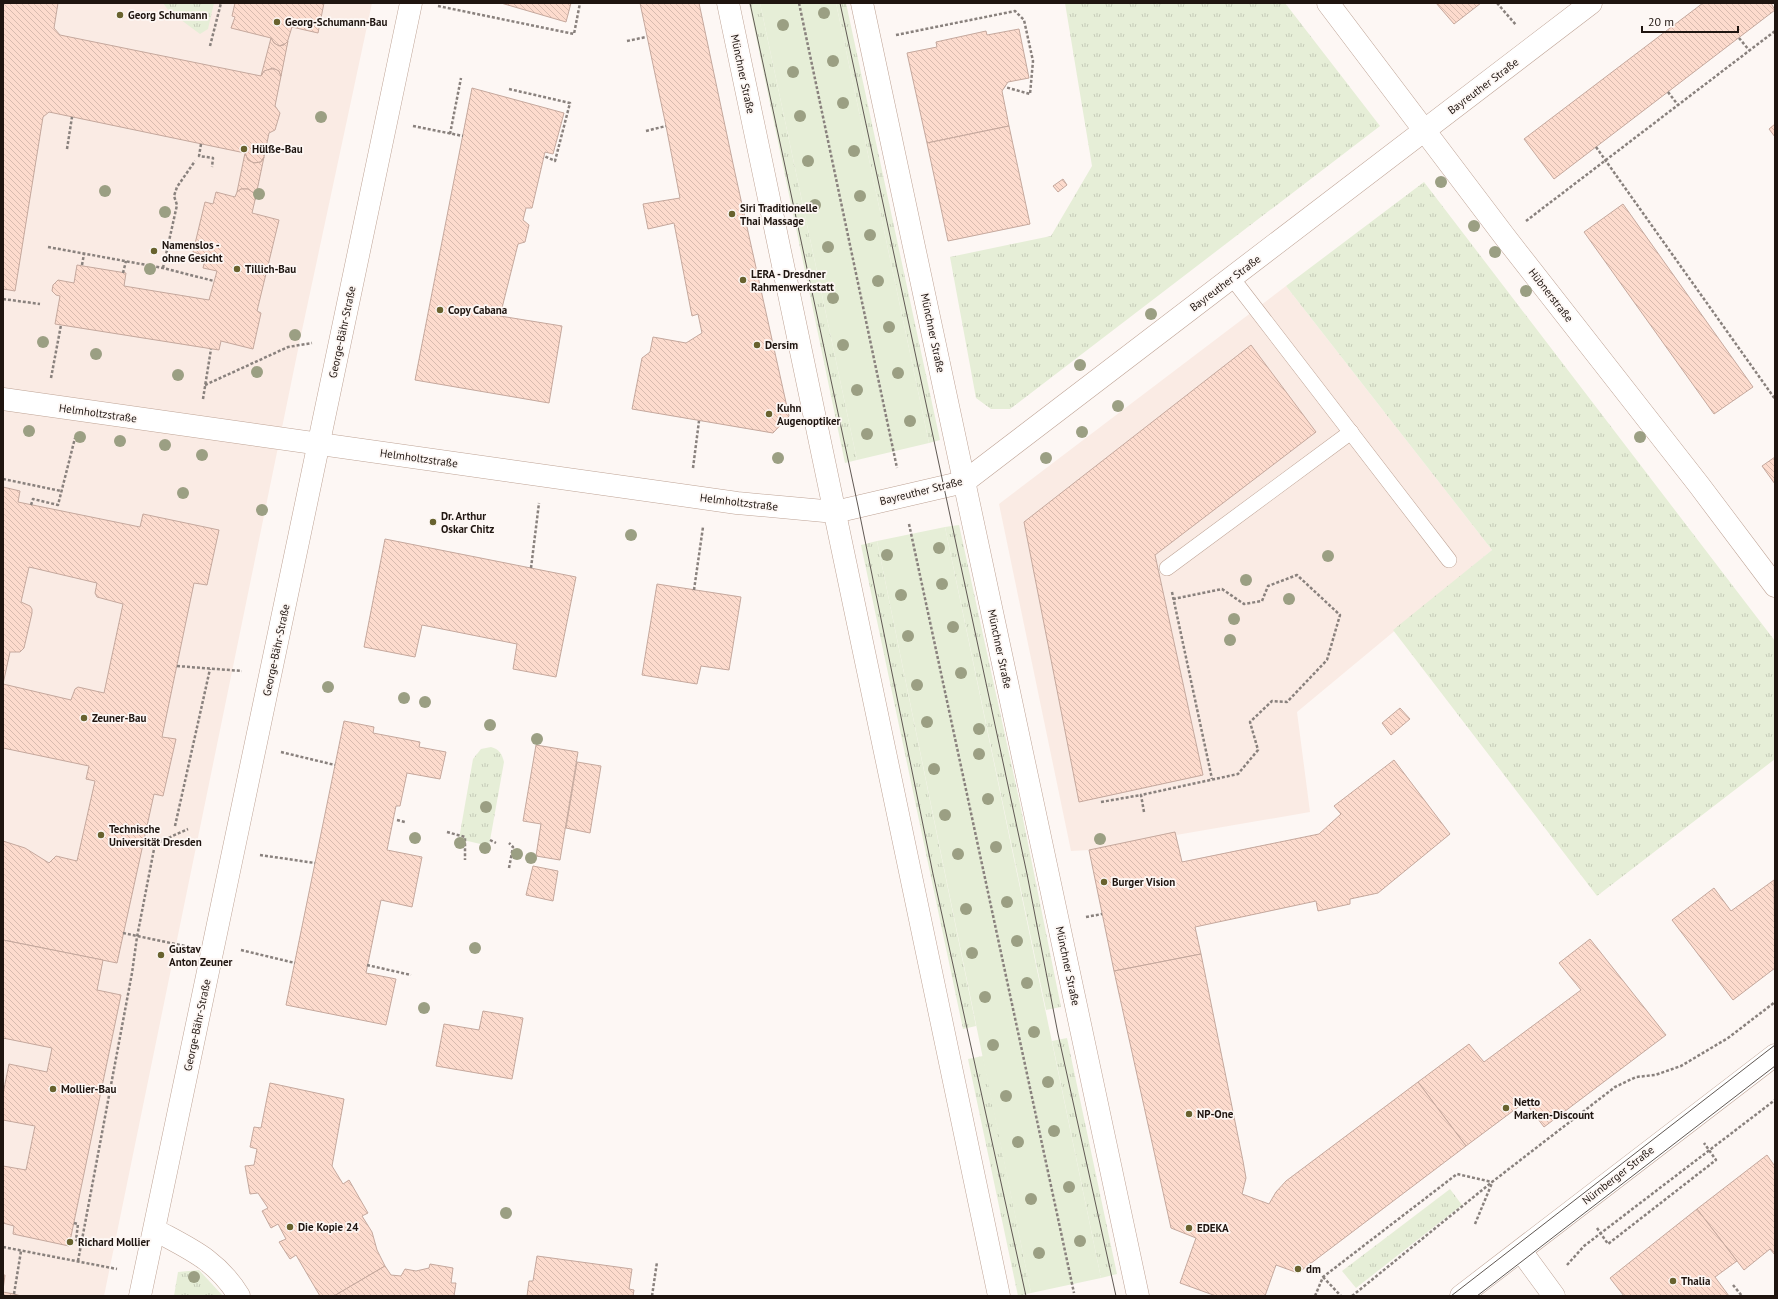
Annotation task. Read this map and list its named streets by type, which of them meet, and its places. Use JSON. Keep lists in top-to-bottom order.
{
  "streets": {
    "street": [
      "Münchner Straße",
      "Bayreuther Straße",
      "Hübnerstraße",
      "George-Bähr-Straße",
      "Helmholtzstraße",
      "Nürnberger Straße"
    ]
  },
  "crossings": [
    ["Münchner Straße", "Bayreuther Straße"],
    ["Münchner Straße", "Helmholtzstraße"],
    ["Bayreuther Straße", "Hübnerstraße"],
    ["Bayreuther Straße", "Helmholtzstraße"],
    ["George-Bähr-Straße", "Helmholtzstraße"]
  ],
  "places": [
    "Georg Schumann",
    "Georg-Schumann-Bau",
    "Hülße-Bau",
    "Siri Traditionelle Thai Massage",
    "Namenslos - ohne Gesicht",
    "Tillich-Bau",
    "LERA - Dresdner Rahmenwerkstatt",
    "Copy Cabana",
    "Dersim",
    "Kuhn Augenoptiker",
    "Dr. Arthur Oskar Chitz",
    "Zeuner-Bau",
    "Technische Universität Dresden",
    "Burger Vision",
    "Gustav Anton Zeuner",
    "Mollier-Bau",
    "Netto Marken-Discount",
    "NP-One",
    "Die Kopie 24",
    "EDEKA",
    "Richard Mollier",
    "dm",
    "Thalia"
  ],
  "scale_bar": "20 m"
}
